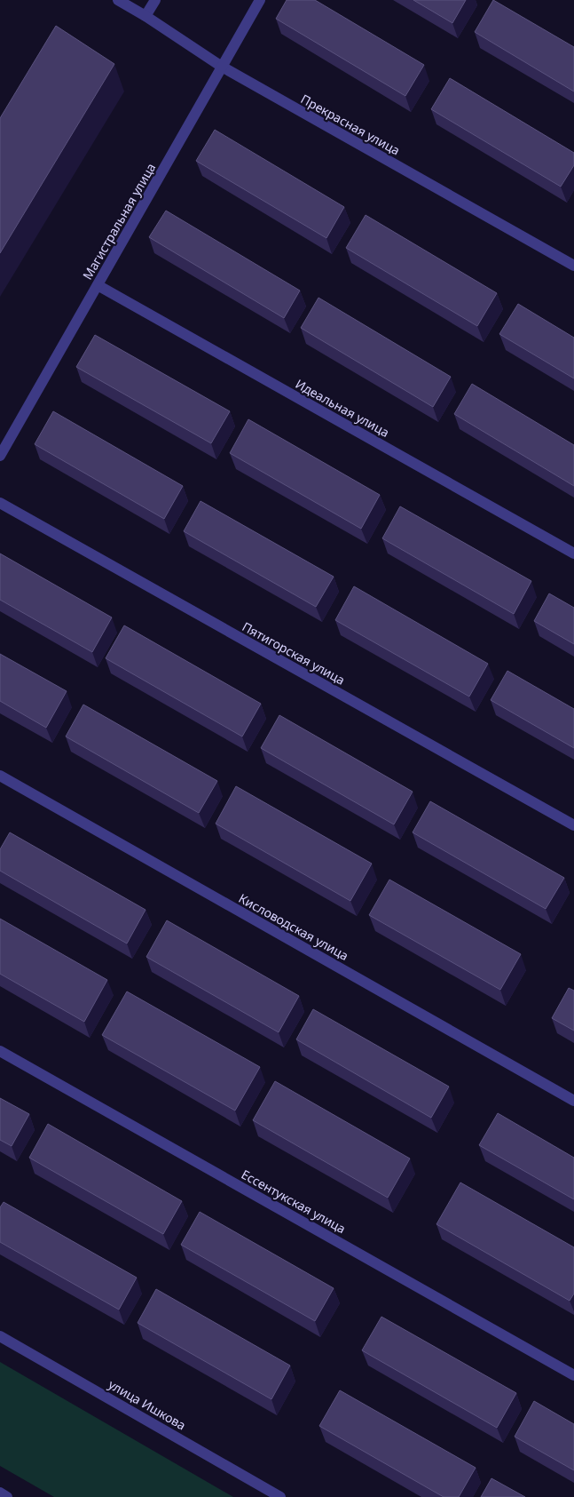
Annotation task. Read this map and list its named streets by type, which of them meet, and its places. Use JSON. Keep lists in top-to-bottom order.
{
  "streets": {
    "street": [
      "Прекрасная улица",
      "Магистральная улица",
      "Идеальная улица",
      "Пятигорская улица",
      "Кисловодская улица",
      "Ессентукская улица",
      "улица Ишкова"
    ]
  },
  "crossings": [
    ["Прекрасная улица", "Магистральная улица"],
    ["Магистральная улица", "Идеальная улица"]
  ]
}
